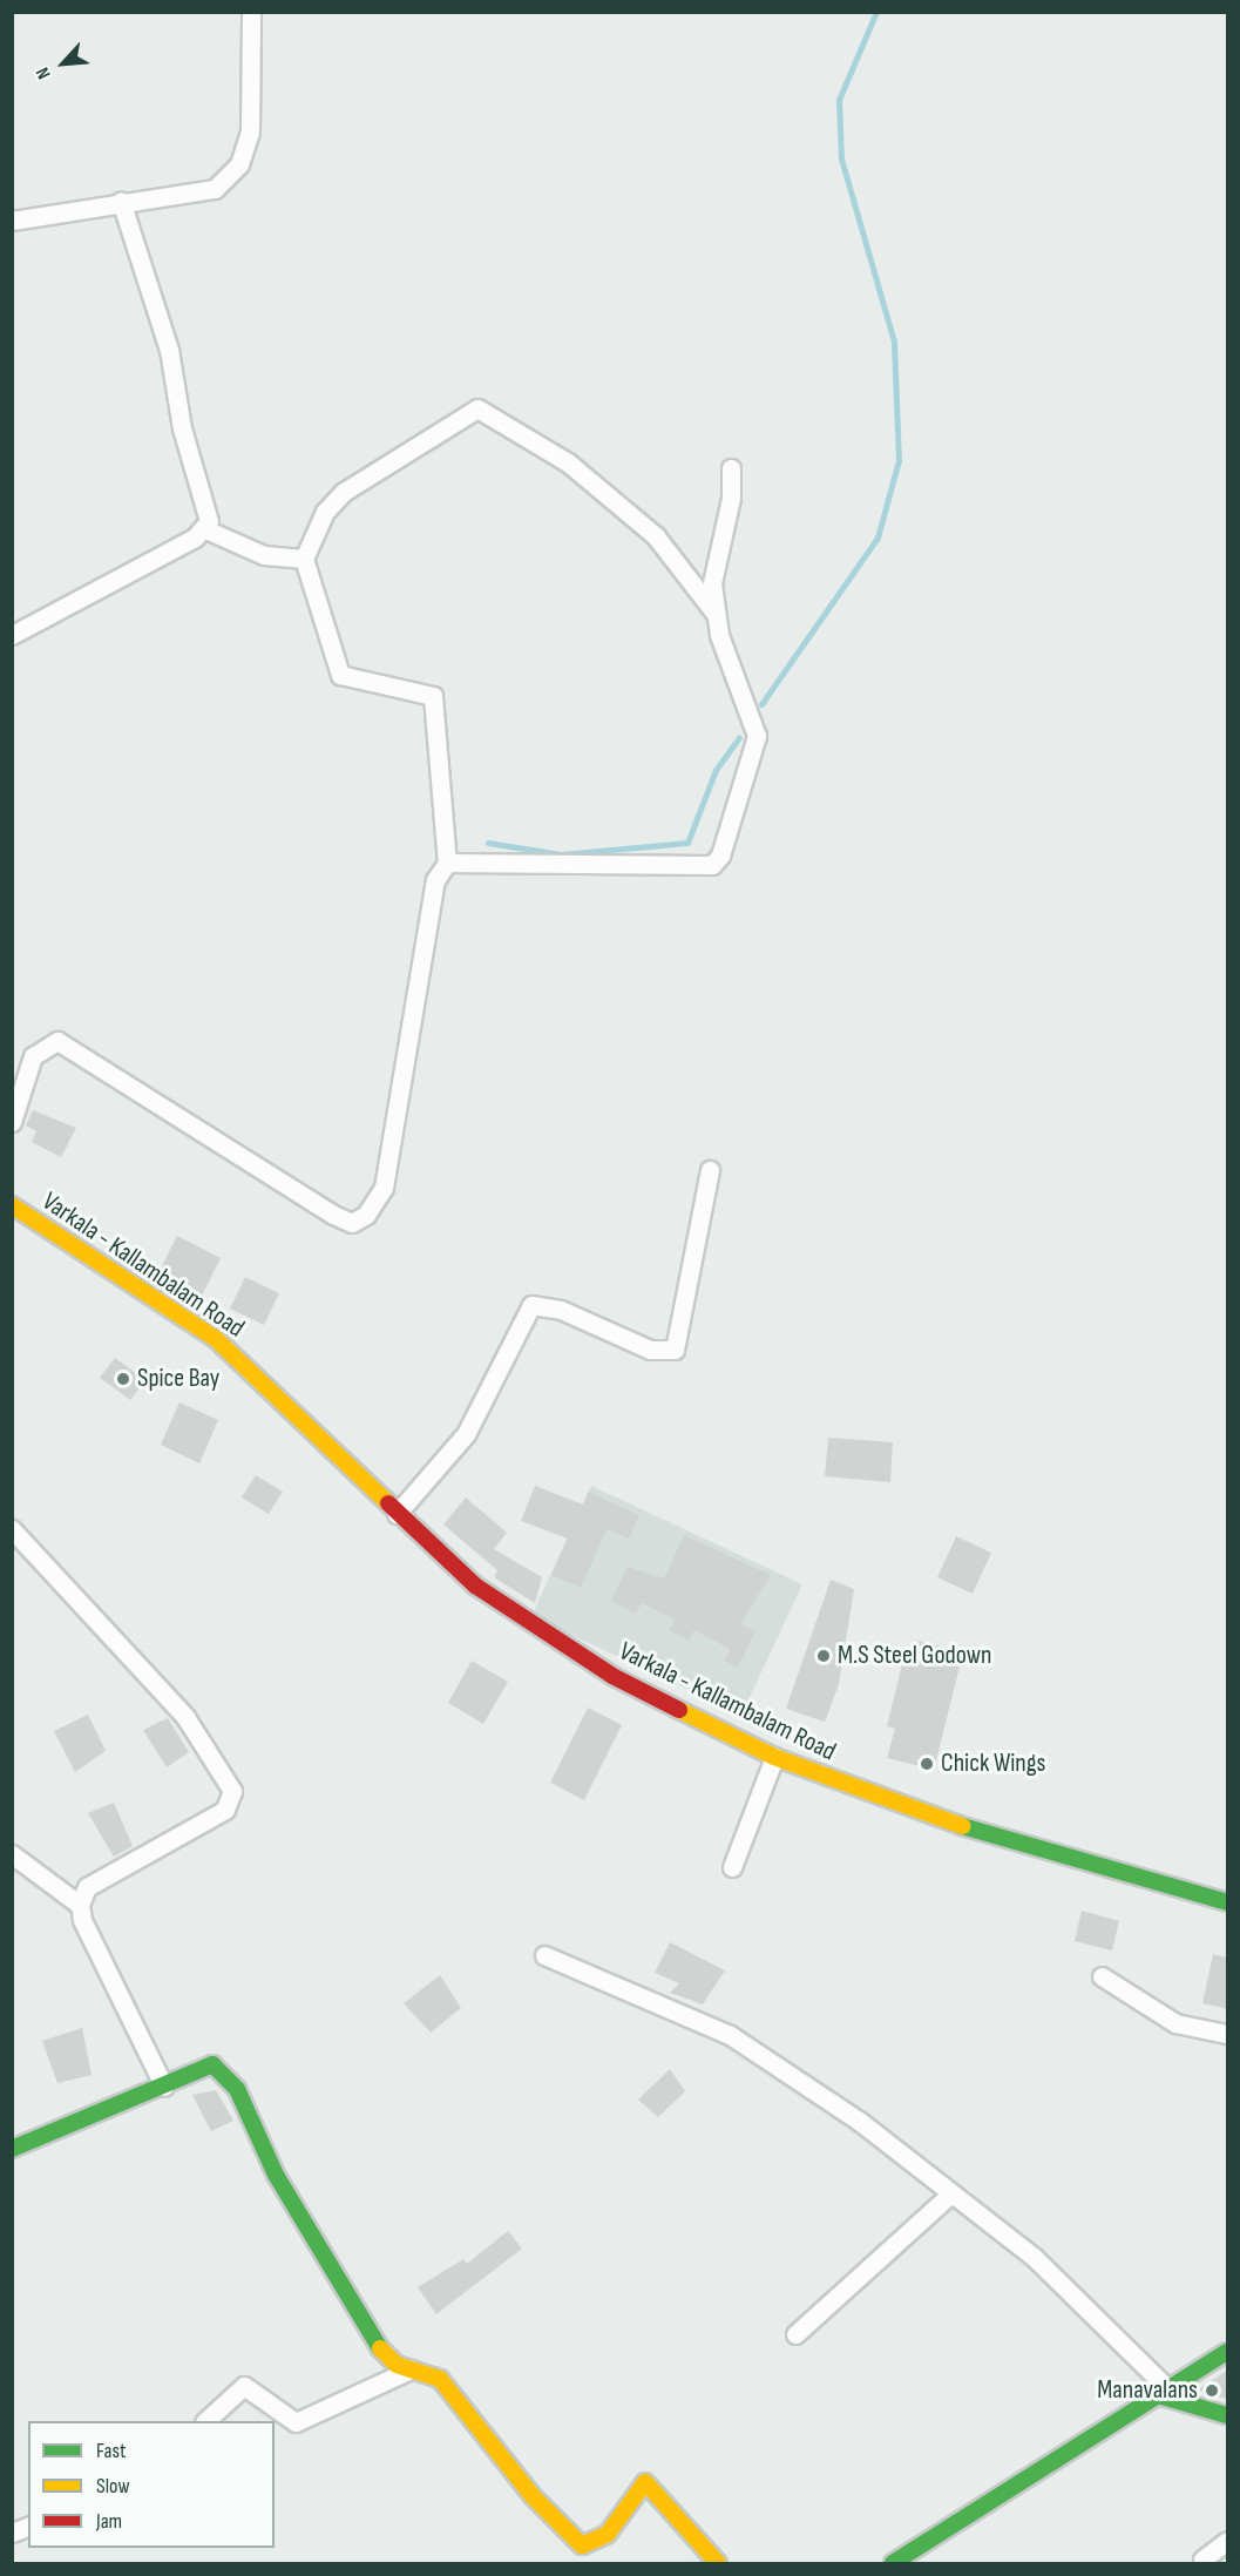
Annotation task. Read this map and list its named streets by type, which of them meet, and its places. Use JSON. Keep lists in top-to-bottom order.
{
  "streets": {
    "main road": ["Varkala - Kallambalam Road"]
  },
  "places": [
    "Spice Bay",
    "M.S Steel Godown",
    "Chick Wings",
    "Manavalans"
  ],
  "legend": ["Fast", "Slow", "Jam"],
  "north": "bottom left"
}
